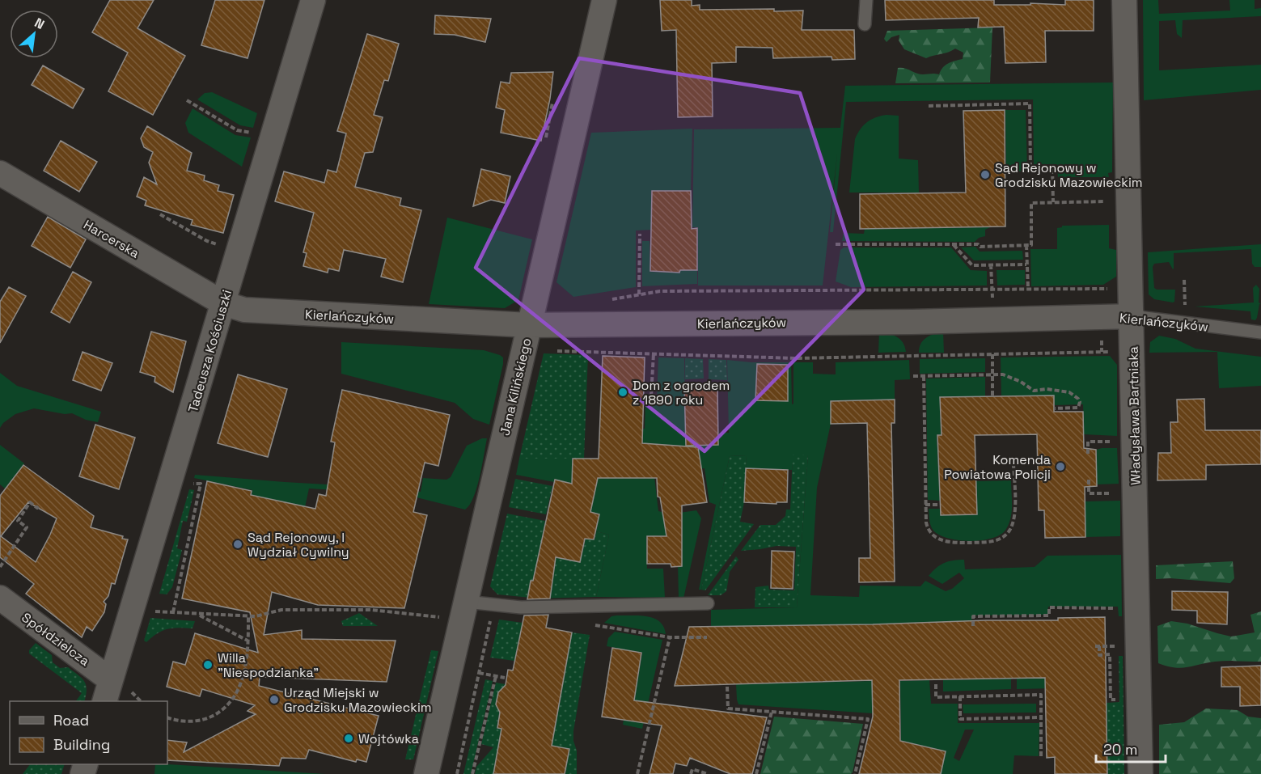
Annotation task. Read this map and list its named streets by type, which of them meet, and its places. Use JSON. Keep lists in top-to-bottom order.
{
  "streets": {
    "street": [
      "Harcerska",
      "Kierlańczyków",
      "Tadeusza Kościuszki",
      "Jana Kilińskiego",
      "Władysława Bartniaka",
      "Spółdzielcza"
    ]
  },
  "crossings": [
    ["Harcerska", "Kierlańczyków"],
    ["Harcerska", "Tadeusza Kościuszki"],
    ["Kierlańczyków", "Tadeusza Kościuszki"],
    ["Kierlańczyków", "Jana Kilińskiego"],
    ["Kierlańczyków", "Władysława Bartniaka"],
    ["Tadeusza Kościuszki", "Spółdzielcza"]
  ],
  "places": [
    "Sąd Rejonowy w Grodzisku Mazowieckim",
    "Dom z ogrodem z 1890 roku",
    "Komenda Powiatowa Policji",
    "Sąd Rejonowy, I Wydział Cywilny",
    "Willa \"Niespodzianka\"",
    "Urząd Miejski w Grodzisku Mazowieckim",
    "Wojtówka"
  ],
  "legend": ["Road", "Building"],
  "scale_bar": "20 m",
  "north": "top right"
}
